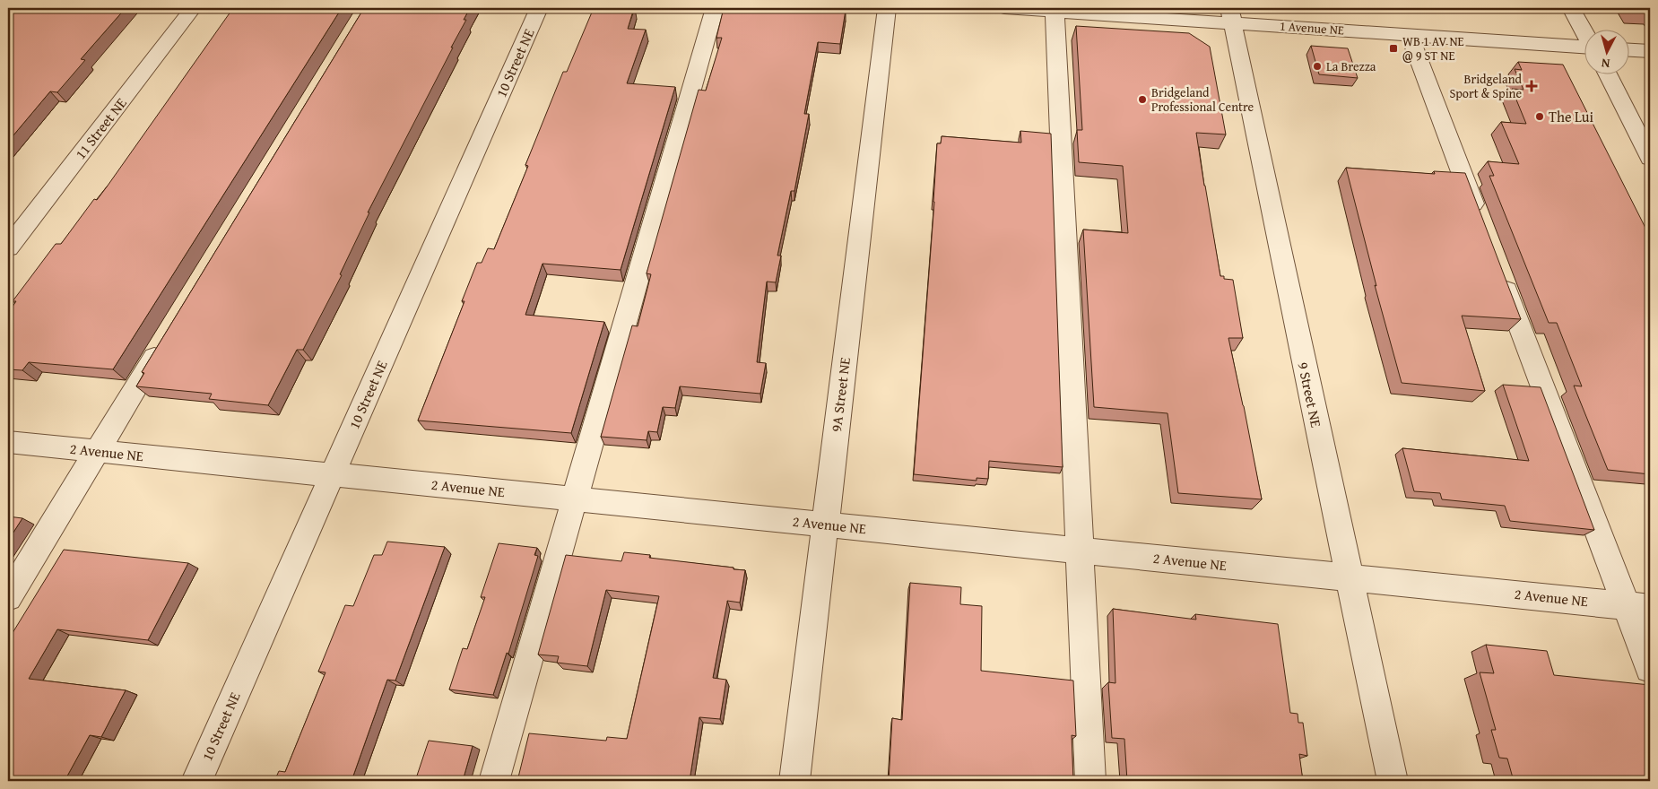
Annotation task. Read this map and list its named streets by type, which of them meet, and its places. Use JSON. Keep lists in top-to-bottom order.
{
  "streets": {
    "street": [
      "1 Avenue NE",
      "10 Street NE",
      "11 Street NE",
      "9A Street NE",
      "9 Street NE",
      "2 Avenue NE"
    ]
  },
  "crossings": [
    ["1 Avenue NE", "9 Street NE"],
    ["10 Street NE", "2 Avenue NE"],
    ["9A Street NE", "2 Avenue NE"],
    ["9 Street NE", "2 Avenue NE"]
  ],
  "places": {
    "transit": ["WB 1 AV NE @ 9 ST NE"],
    "other": ["La Brezza", "Bridgeland Professional Centre", "The Lui"],
    "health": ["Bridgeland Sport & Spine"]
  },
  "north": "bottom"
}
